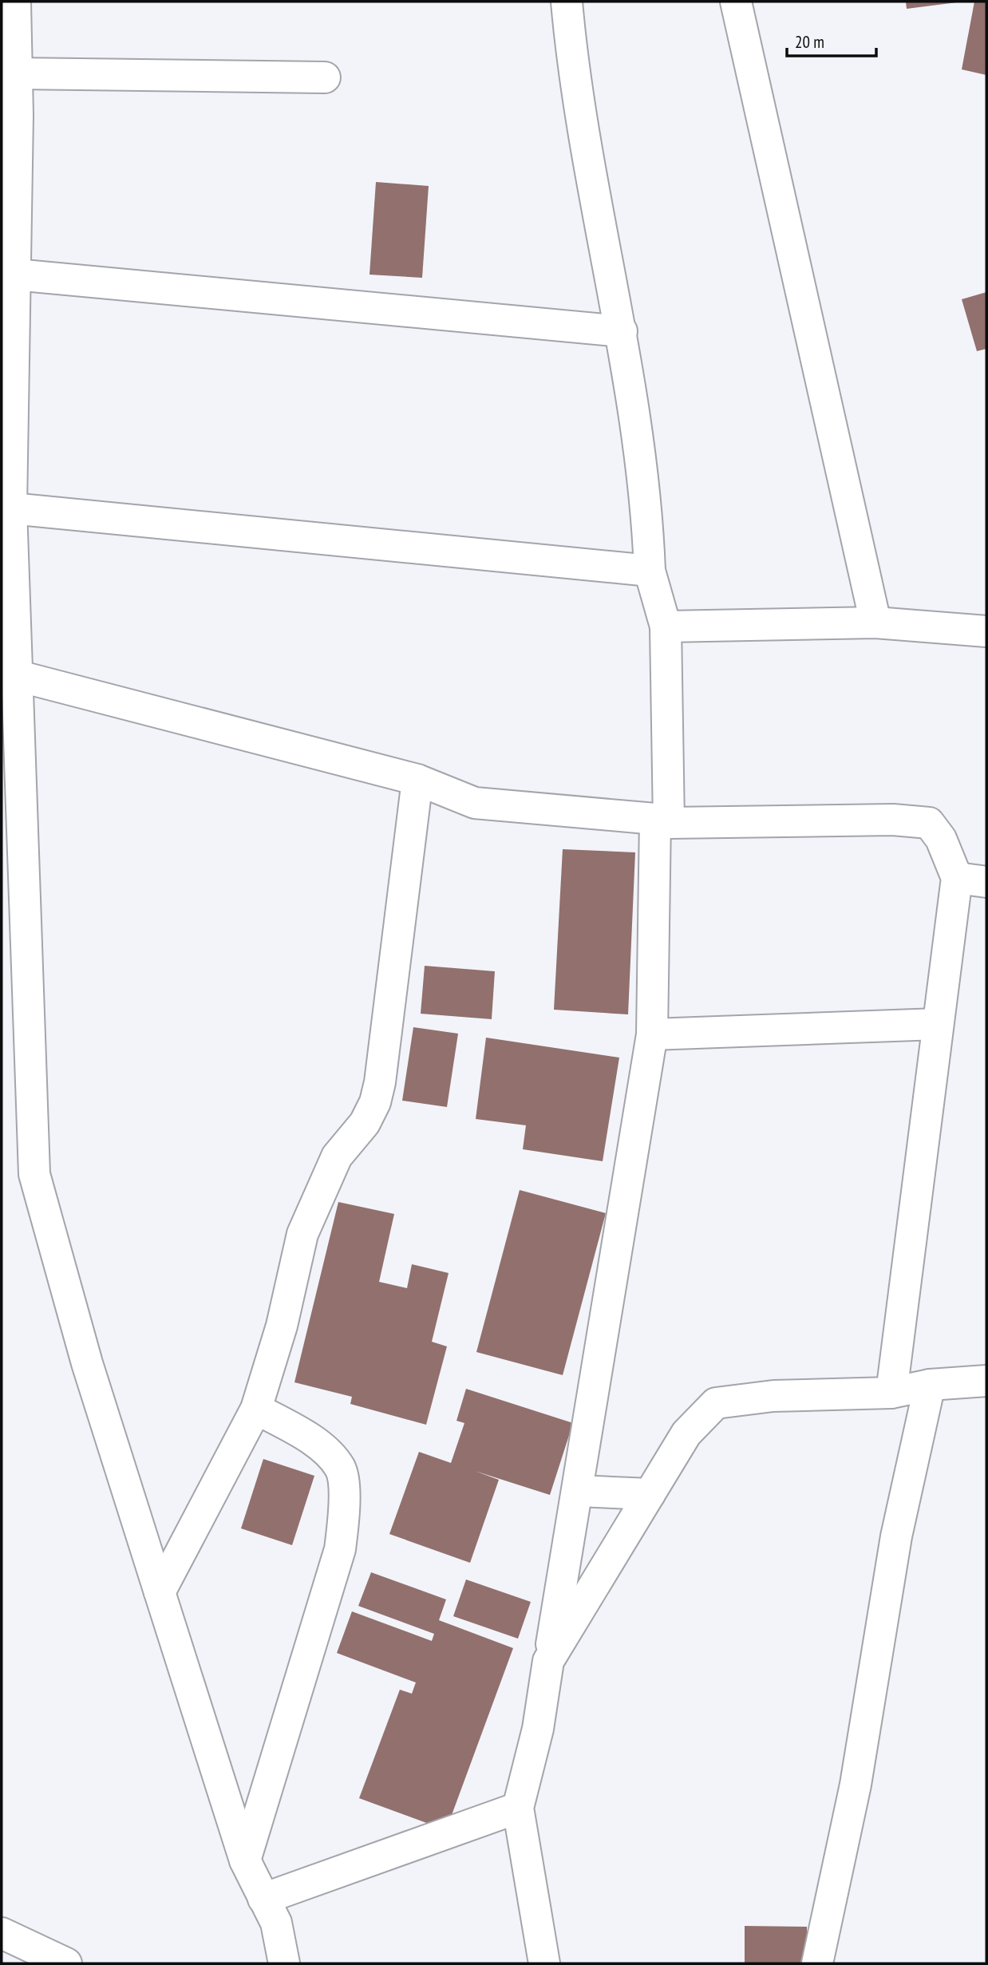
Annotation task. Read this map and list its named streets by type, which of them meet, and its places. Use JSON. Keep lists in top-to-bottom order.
{
  "scale_bar": "20 m"
}
